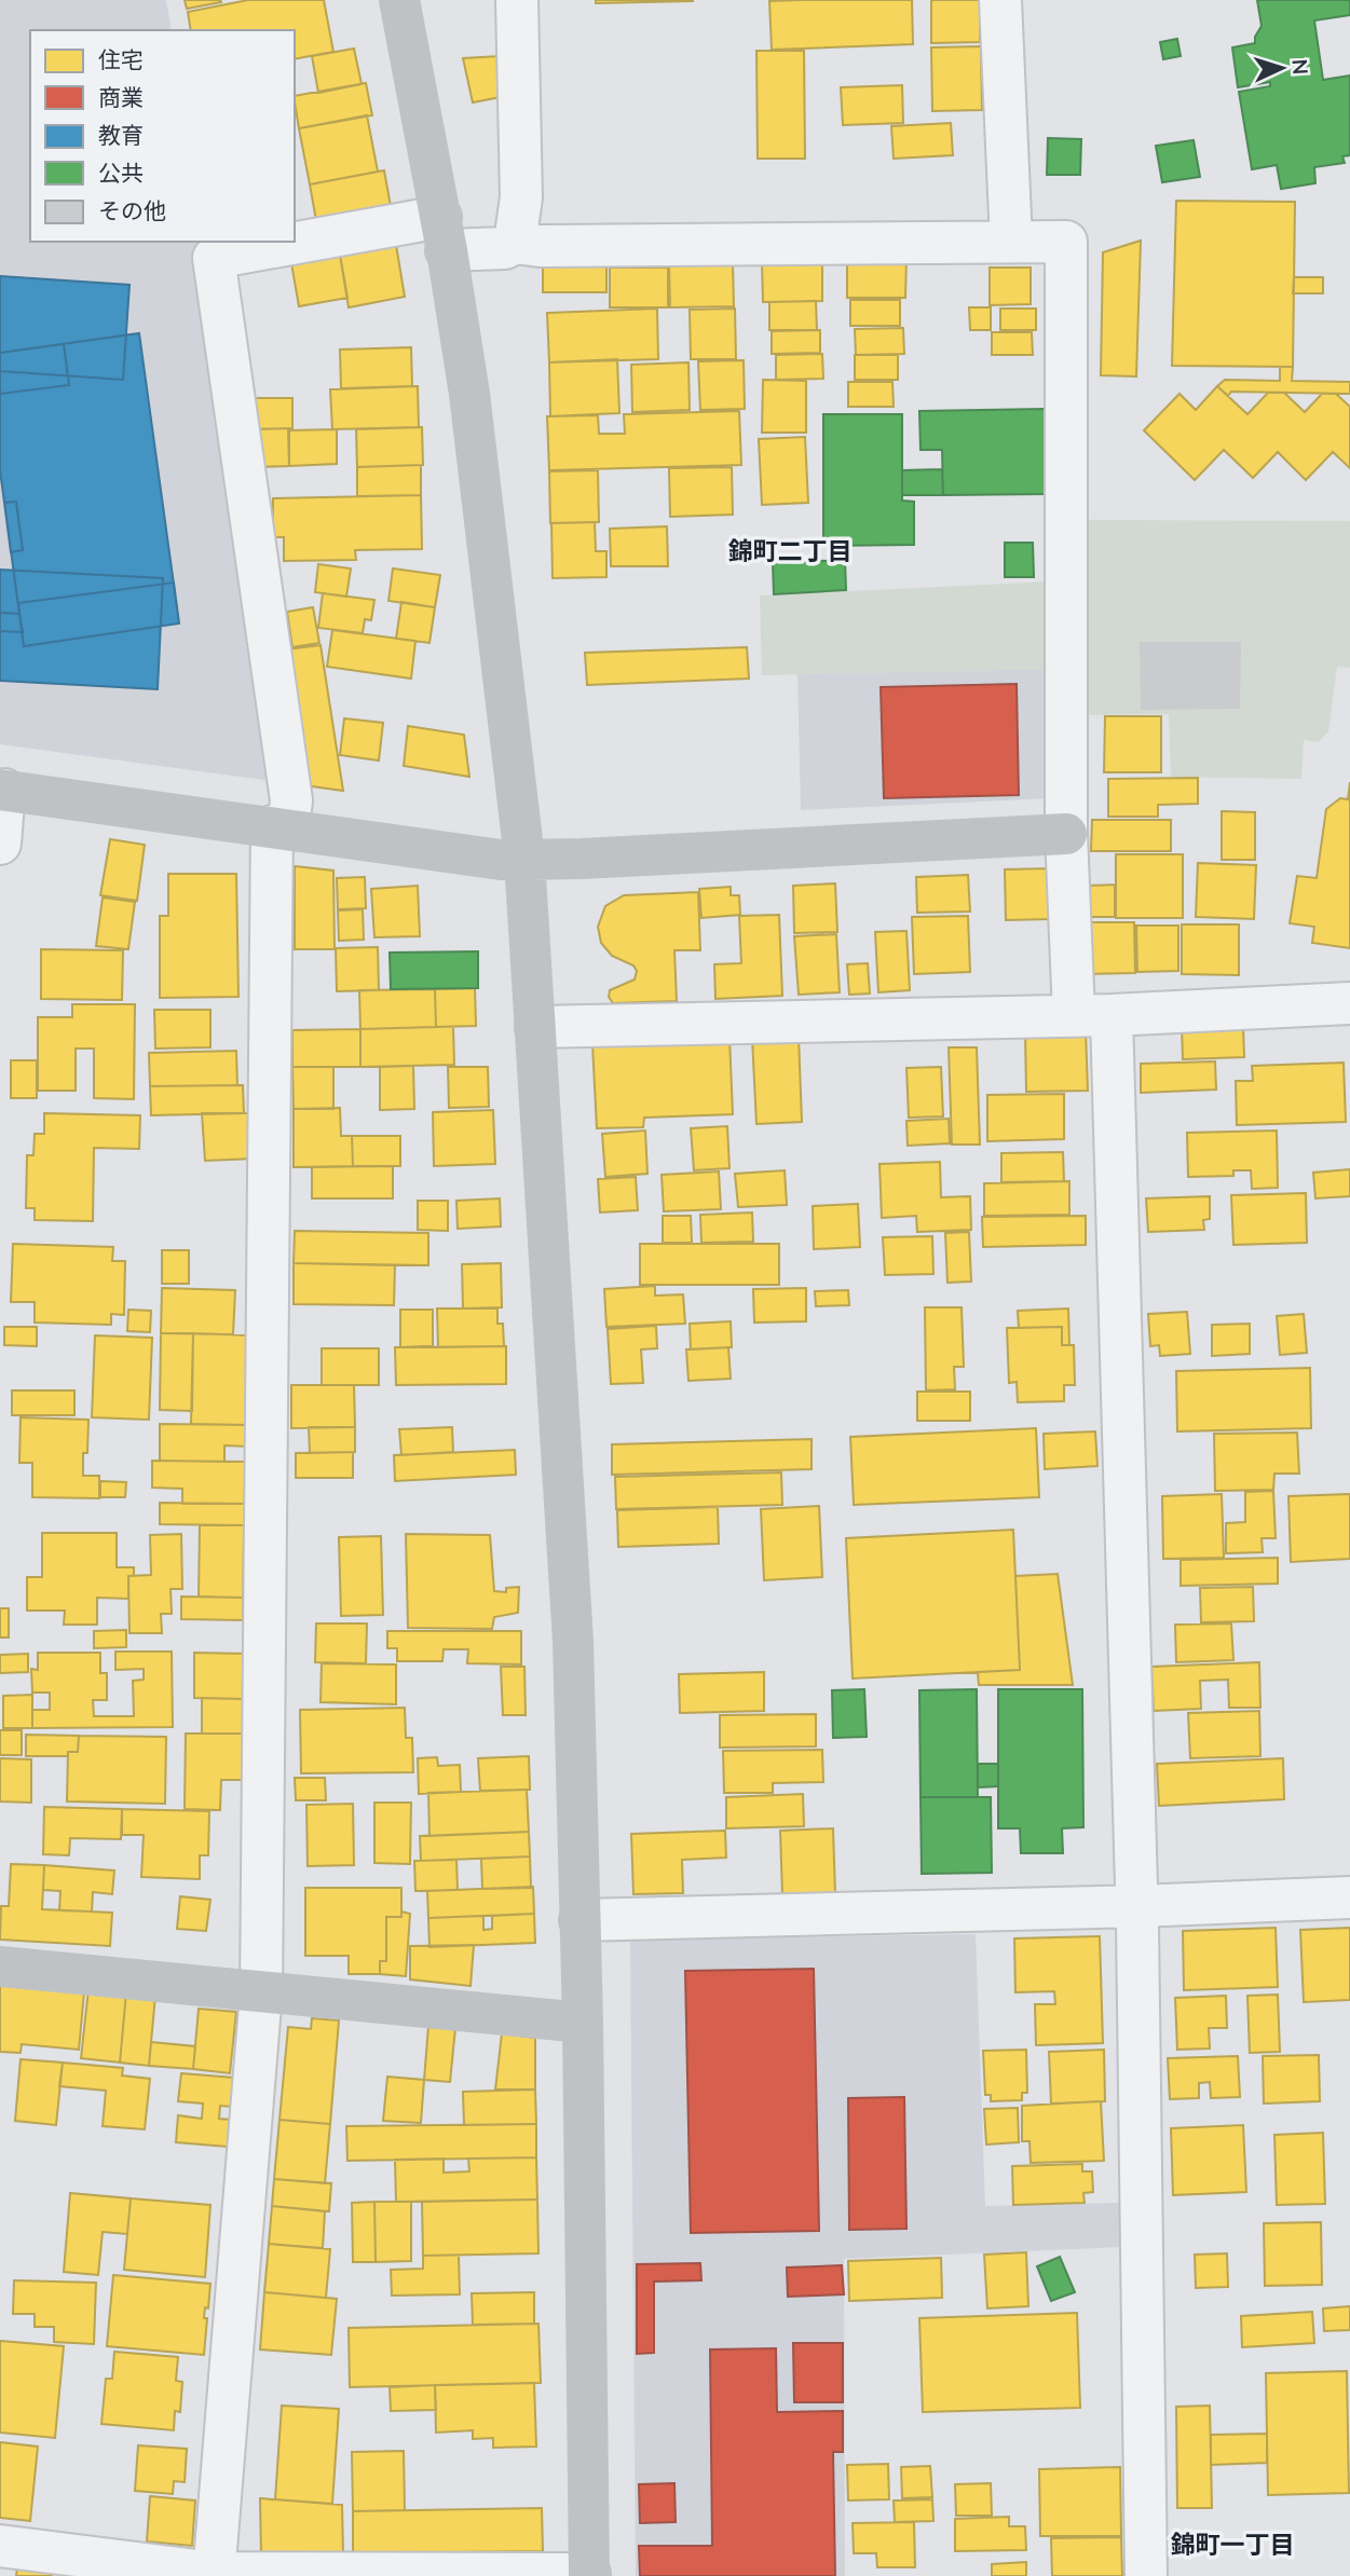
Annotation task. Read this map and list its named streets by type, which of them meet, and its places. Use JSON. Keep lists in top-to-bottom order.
{
  "districts": ["錦町二丁目", "錦町一丁目"],
  "legend": [
    "住宅",
    "商業",
    "教育",
    "公共",
    "その他"
  ],
  "north": "right"
}
